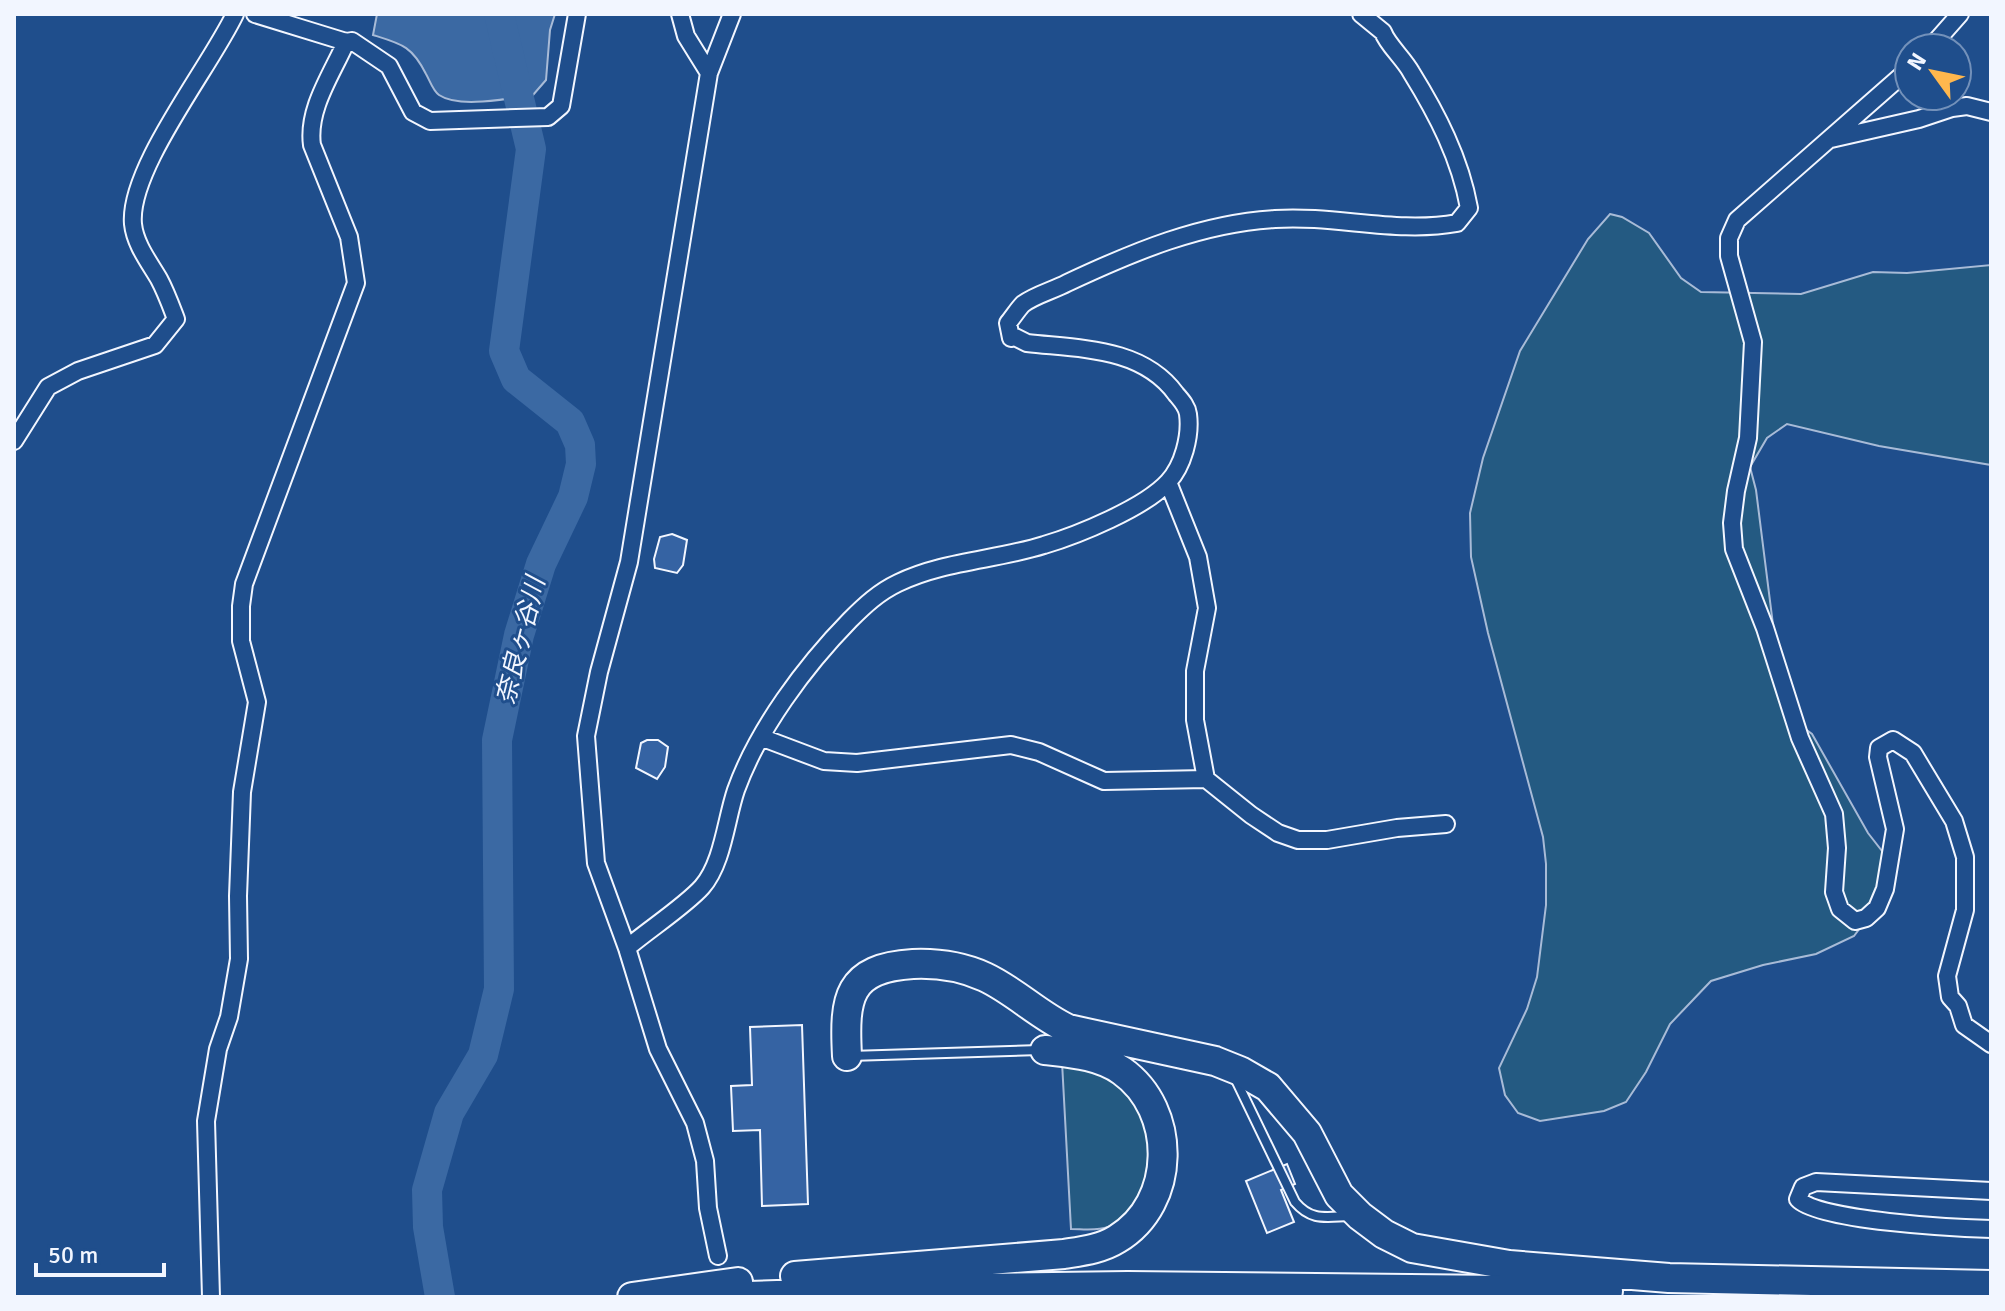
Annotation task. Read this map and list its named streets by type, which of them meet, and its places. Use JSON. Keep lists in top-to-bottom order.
{
  "water": ["奈良ヶ谷川"],
  "scale_bar": "50 m",
  "north": "top left"
}
